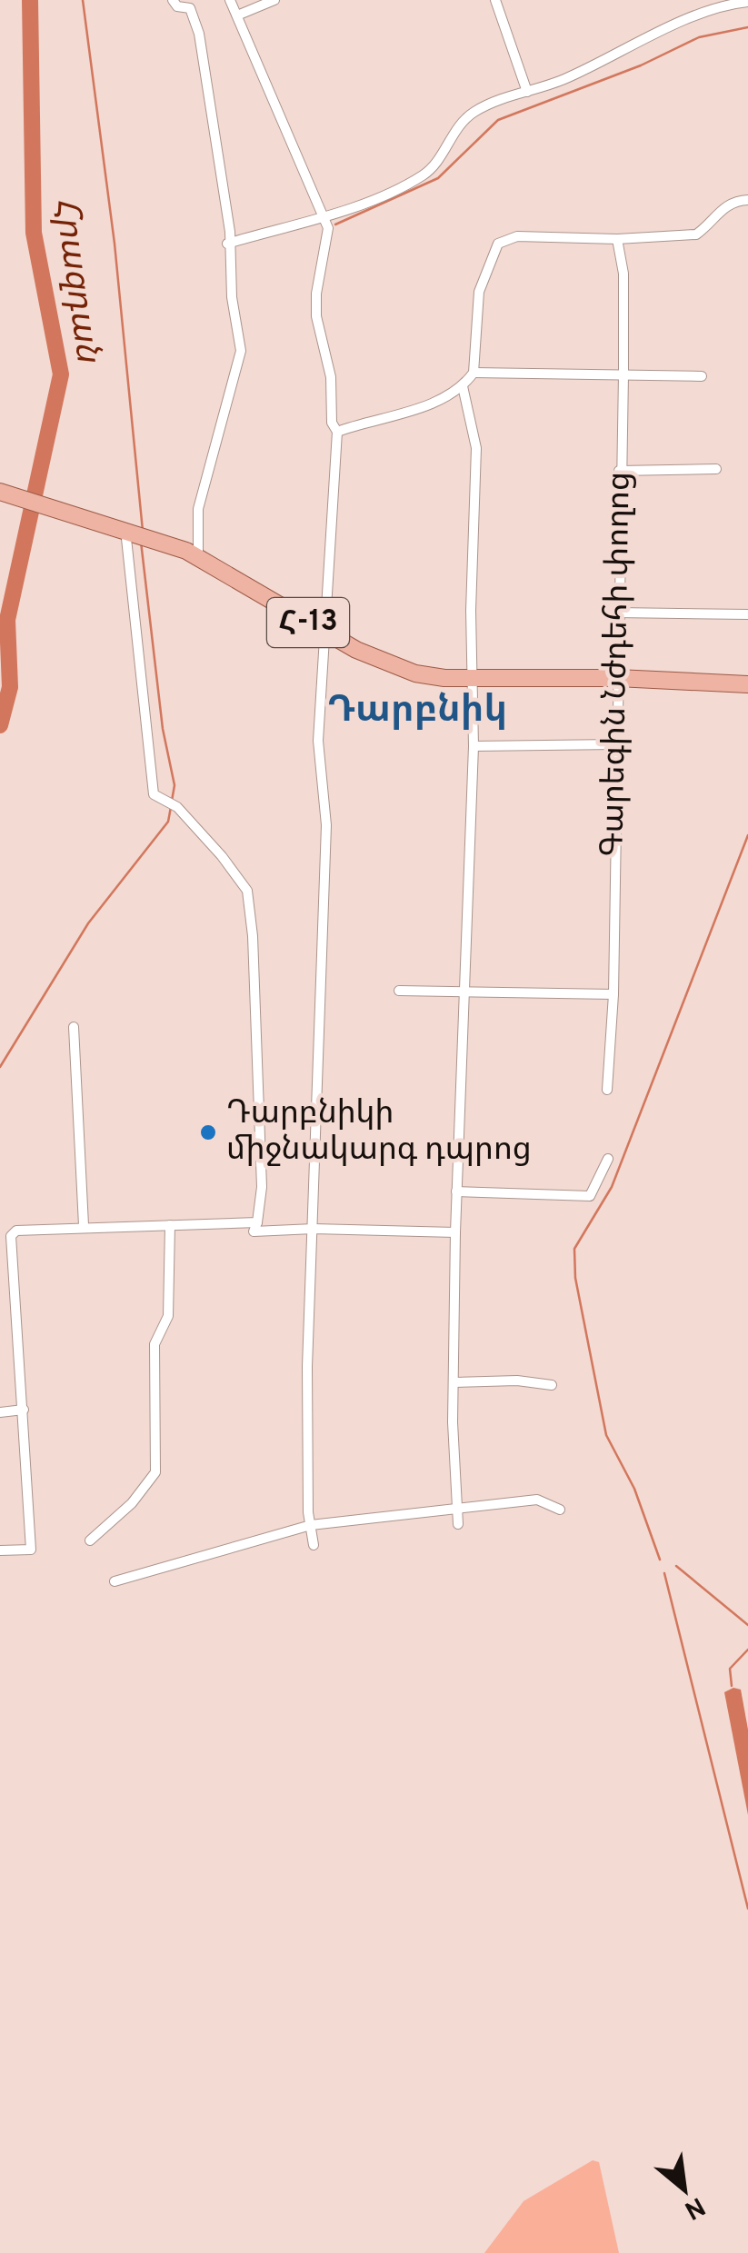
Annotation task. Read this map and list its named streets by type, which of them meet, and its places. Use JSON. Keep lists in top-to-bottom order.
{
  "streets": {
    "main road": ["Հ-13"],
    "street": ["Գարեգին Նժդեհի փողոց"]
  },
  "crossings": [
    ["Հ-13", "Գարեգին Նժդեհի փողոց"]
  ],
  "districts": ["Դարբնիկ"],
  "water": ["Հրազդան"],
  "places": ["Դարբնիկի միջնակարգ դպրոց"],
  "north": "bottom right"
}
